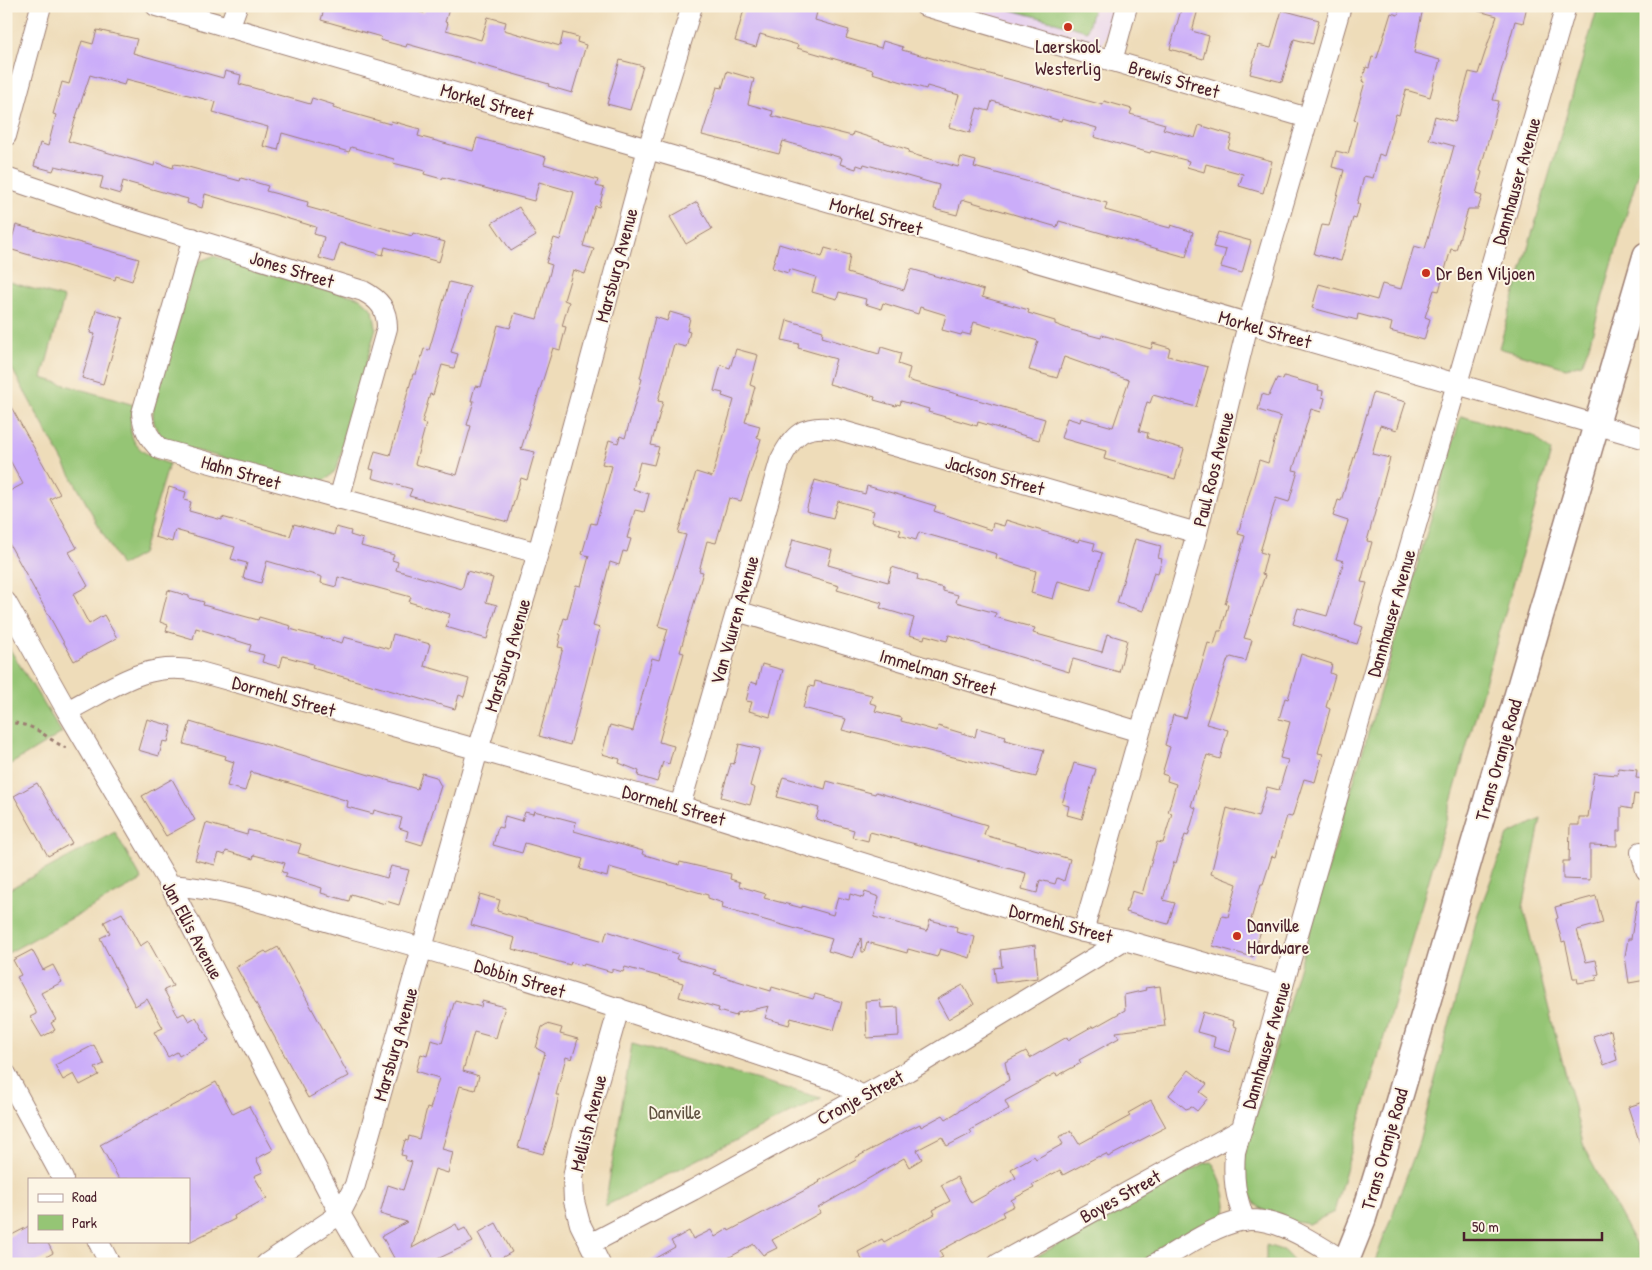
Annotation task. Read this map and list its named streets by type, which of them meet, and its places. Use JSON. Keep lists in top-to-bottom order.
{
  "streets": {
    "main road": ["Trans Oranje Road"],
    "street": [
      "Brewis Street",
      "Morkel Street",
      "Dannhauser Avenue",
      "Marsburg Avenue",
      "Jones Street",
      "Paul Roos Avenue",
      "Hahn Street",
      "Jackson Street",
      "Van Vuuren Avenue",
      "Immelman Street",
      "Dormehl Street",
      "Jan Ellis Avenue",
      "Dobbin Street",
      "Cronje Street",
      "Mellish Avenue",
      "Boyes Street"
    ]
  },
  "crossings": [
    ["Brewis Street", "Paul Roos Avenue"],
    ["Morkel Street", "Dannhauser Avenue"],
    ["Morkel Street", "Marsburg Avenue"],
    ["Morkel Street", "Paul Roos Avenue"],
    ["Morkel Street", "Trans Oranje Road"],
    ["Dannhauser Avenue", "Dormehl Street"],
    ["Dannhauser Avenue", "Boyes Street"],
    ["Marsburg Avenue", "Hahn Street"],
    ["Marsburg Avenue", "Dormehl Street"],
    ["Marsburg Avenue", "Jan Ellis Avenue"],
    ["Marsburg Avenue", "Dobbin Street"],
    ["Jones Street", "Hahn Street"],
    ["Paul Roos Avenue", "Jackson Street"],
    ["Paul Roos Avenue", "Immelman Street"],
    ["Paul Roos Avenue", "Dormehl Street"],
    ["Jackson Street", "Van Vuuren Avenue"],
    ["Van Vuuren Avenue", "Immelman Street"],
    ["Van Vuuren Avenue", "Dormehl Street"],
    ["Dormehl Street", "Jan Ellis Avenue"],
    ["Dormehl Street", "Cronje Street"],
    ["Jan Ellis Avenue", "Dobbin Street"],
    ["Dobbin Street", "Cronje Street"],
    ["Dobbin Street", "Mellish Avenue"],
    ["Cronje Street", "Mellish Avenue"]
  ],
  "parks": ["Danville"],
  "places": ["Laerskool Westerlig", "Dr Ben Viljoen", "Danville Hardware"],
  "legend": ["Road", "Park"],
  "scale_bar": "50 m"
}
